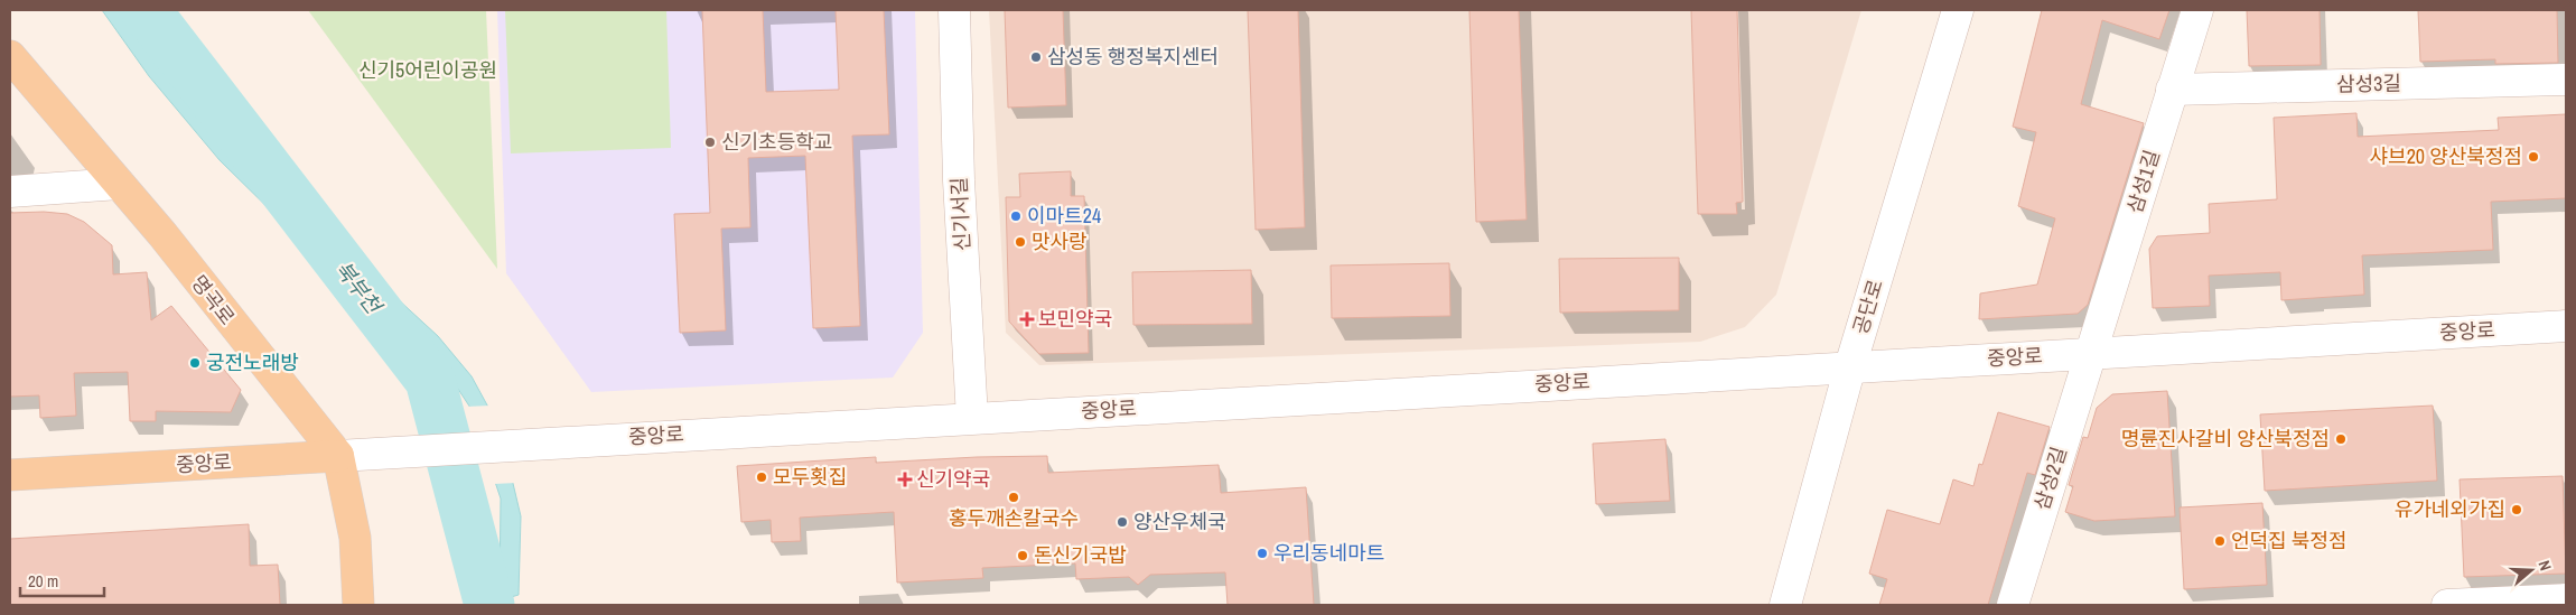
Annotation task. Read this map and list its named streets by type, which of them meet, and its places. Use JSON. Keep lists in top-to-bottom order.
{
  "streets": {
    "main road": ["명곡로", "중앙로"],
    "street": [
      "삼성3길",
      "삼성1길",
      "신기서길",
      "공단로",
      "삼성2길"
    ]
  },
  "crossings": [
    ["삼성3길", "삼성1길"],
    ["삼성1길", "중앙로"],
    ["삼성1길", "삼성2길"],
    ["신기서길", "중앙로"],
    ["명곡로", "중앙로"],
    ["공단로", "중앙로"],
    ["중앙로", "삼성2길"]
  ],
  "water": ["북부천"],
  "parks": ["신기5어린이공원"],
  "places": {
    "other": [
      "삼성동 행정복지센터",
      "신기초등학교",
      "샤브20 양산북정점",
      "이마트24",
      "맛사랑",
      "궁전노래방",
      "명륜진사갈비 양산북정점",
      "모두횟집",
      "홍두깨손칼국수",
      "유가네외가집",
      "양산우체국",
      "언덕집 북정점",
      "우리동네마트",
      "돈신기국밥"
    ],
    "health": ["보민약국", "신기약국"]
  },
  "scale_bar": "20 m",
  "north": "right"
}
